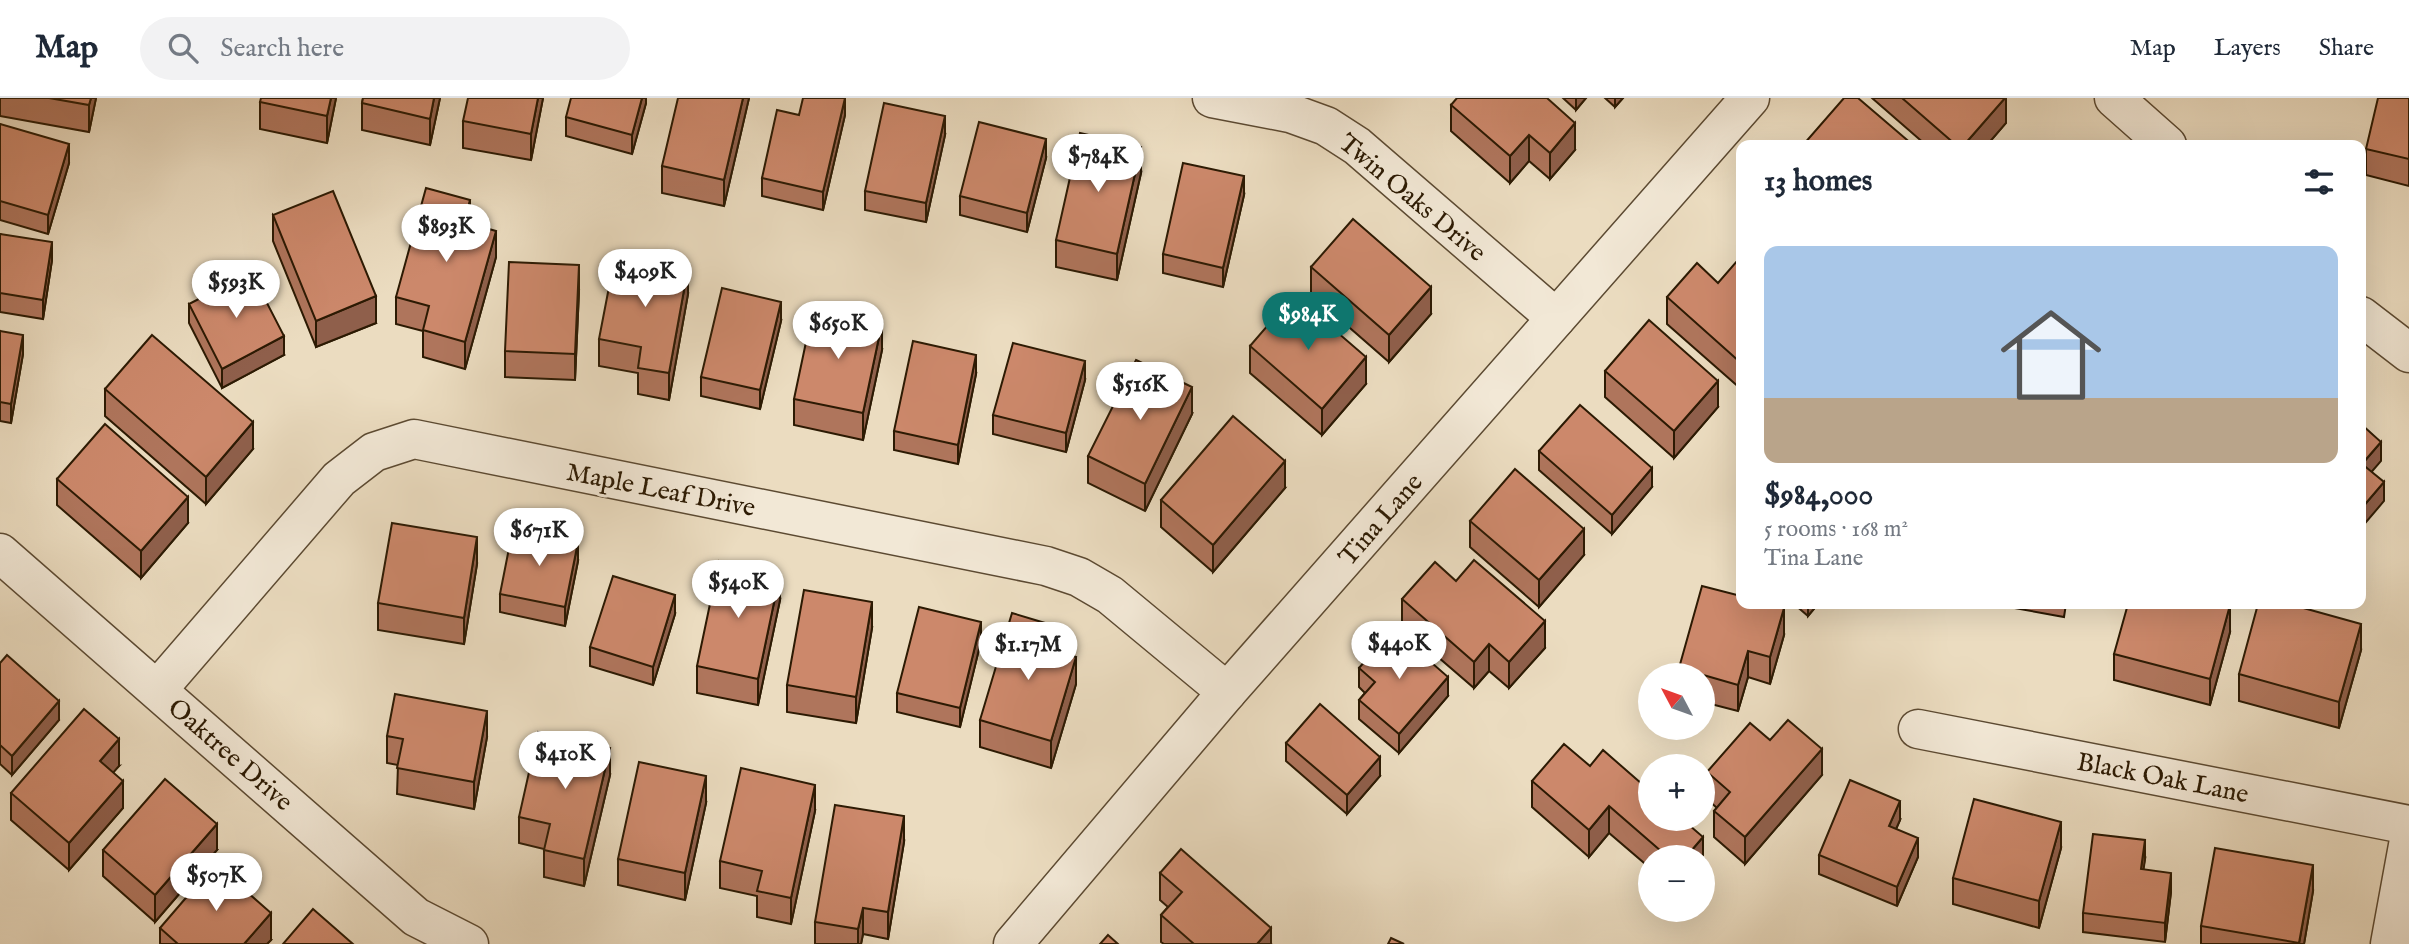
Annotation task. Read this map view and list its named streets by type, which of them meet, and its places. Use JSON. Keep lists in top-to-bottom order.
{
  "streets": {
    "street": [
      "Twin Oaks Drive",
      "Maple Leaf Drive",
      "Tina Lane",
      "Oaktree Drive",
      "Black Oak Lane"
    ]
  },
  "crossings": [
    ["Twin Oaks Drive", "Tina Lane"],
    ["Maple Leaf Drive", "Tina Lane"],
    ["Maple Leaf Drive", "Oaktree Drive"]
  ],
  "north": "top left",
  "page": {
    "header": "Map",
    "search": "Search here",
    "nav": ["Map", "Layers", "Share"],
    "price": [
      "$784K",
      "$893K",
      "$409K",
      "$593K",
      "$984K",
      "$650K",
      "$516K",
      "$671K",
      "$540K",
      "$440K",
      "$1.17M",
      "$410K",
      "$507K"
    ],
    "heading": "13 homes",
    "list": [
      {
        "name": "$984,000",
        "note": "5 rooms · 168 m² · Tina Lane"
      }
    ],
    "map_buttons": ["+", "−"]
  }
}
